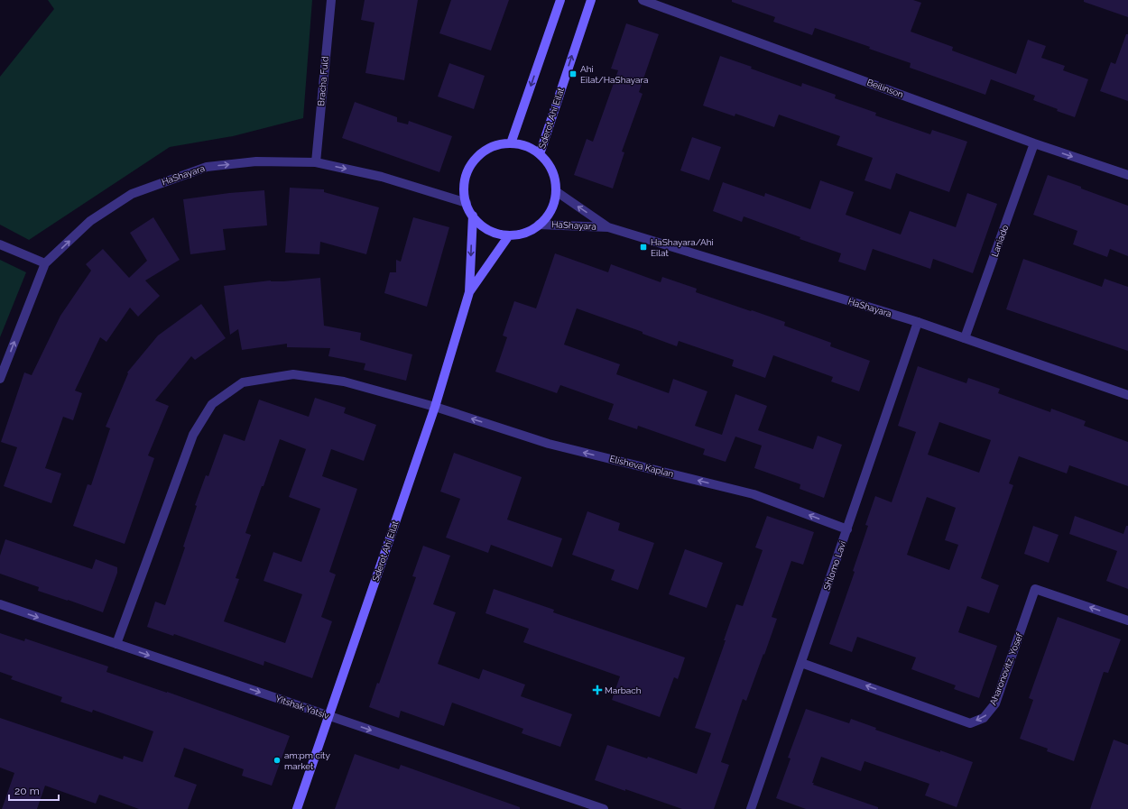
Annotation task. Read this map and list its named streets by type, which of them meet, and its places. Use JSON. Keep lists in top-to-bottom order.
{
  "streets": {
    "main road": ["Sderot Ahi Eilat"],
    "street": [
      "Bracha Fuld",
      "Beilinson",
      "HaShayara",
      "Laniado",
      "Elisheva Kaplan",
      "Shlomo Lavi",
      "Aharonovitz, Yosef",
      "Yitshak Yatsiv"
    ]
  },
  "crossings": [
    ["Bracha Fuld", "HaShayara"],
    ["Beilinson", "Laniado"],
    ["Sderot Ahi Eilat", "HaShayara"],
    ["Sderot Ahi Eilat", "Elisheva Kaplan"],
    ["Sderot Ahi Eilat", "Yitshak Yatsiv"],
    ["HaShayara", "Laniado"],
    ["HaShayara", "Shlomo Lavi"],
    ["Elisheva Kaplan", "Shlomo Lavi"],
    ["Elisheva Kaplan", "Yitshak Yatsiv"],
    ["Shlomo Lavi", "Aharonovitz, Yosef"]
  ],
  "one_way": ["Elisheva Kaplan", "Yitshak Yatsiv"],
  "places": {
    "transit": ["Ahi Eilat/HaShayara", "HaShayara/Ahi Eilat"],
    "health": ["Marbach"],
    "other": ["am:pm city market"]
  },
  "scale_bar": "20 m"
}
